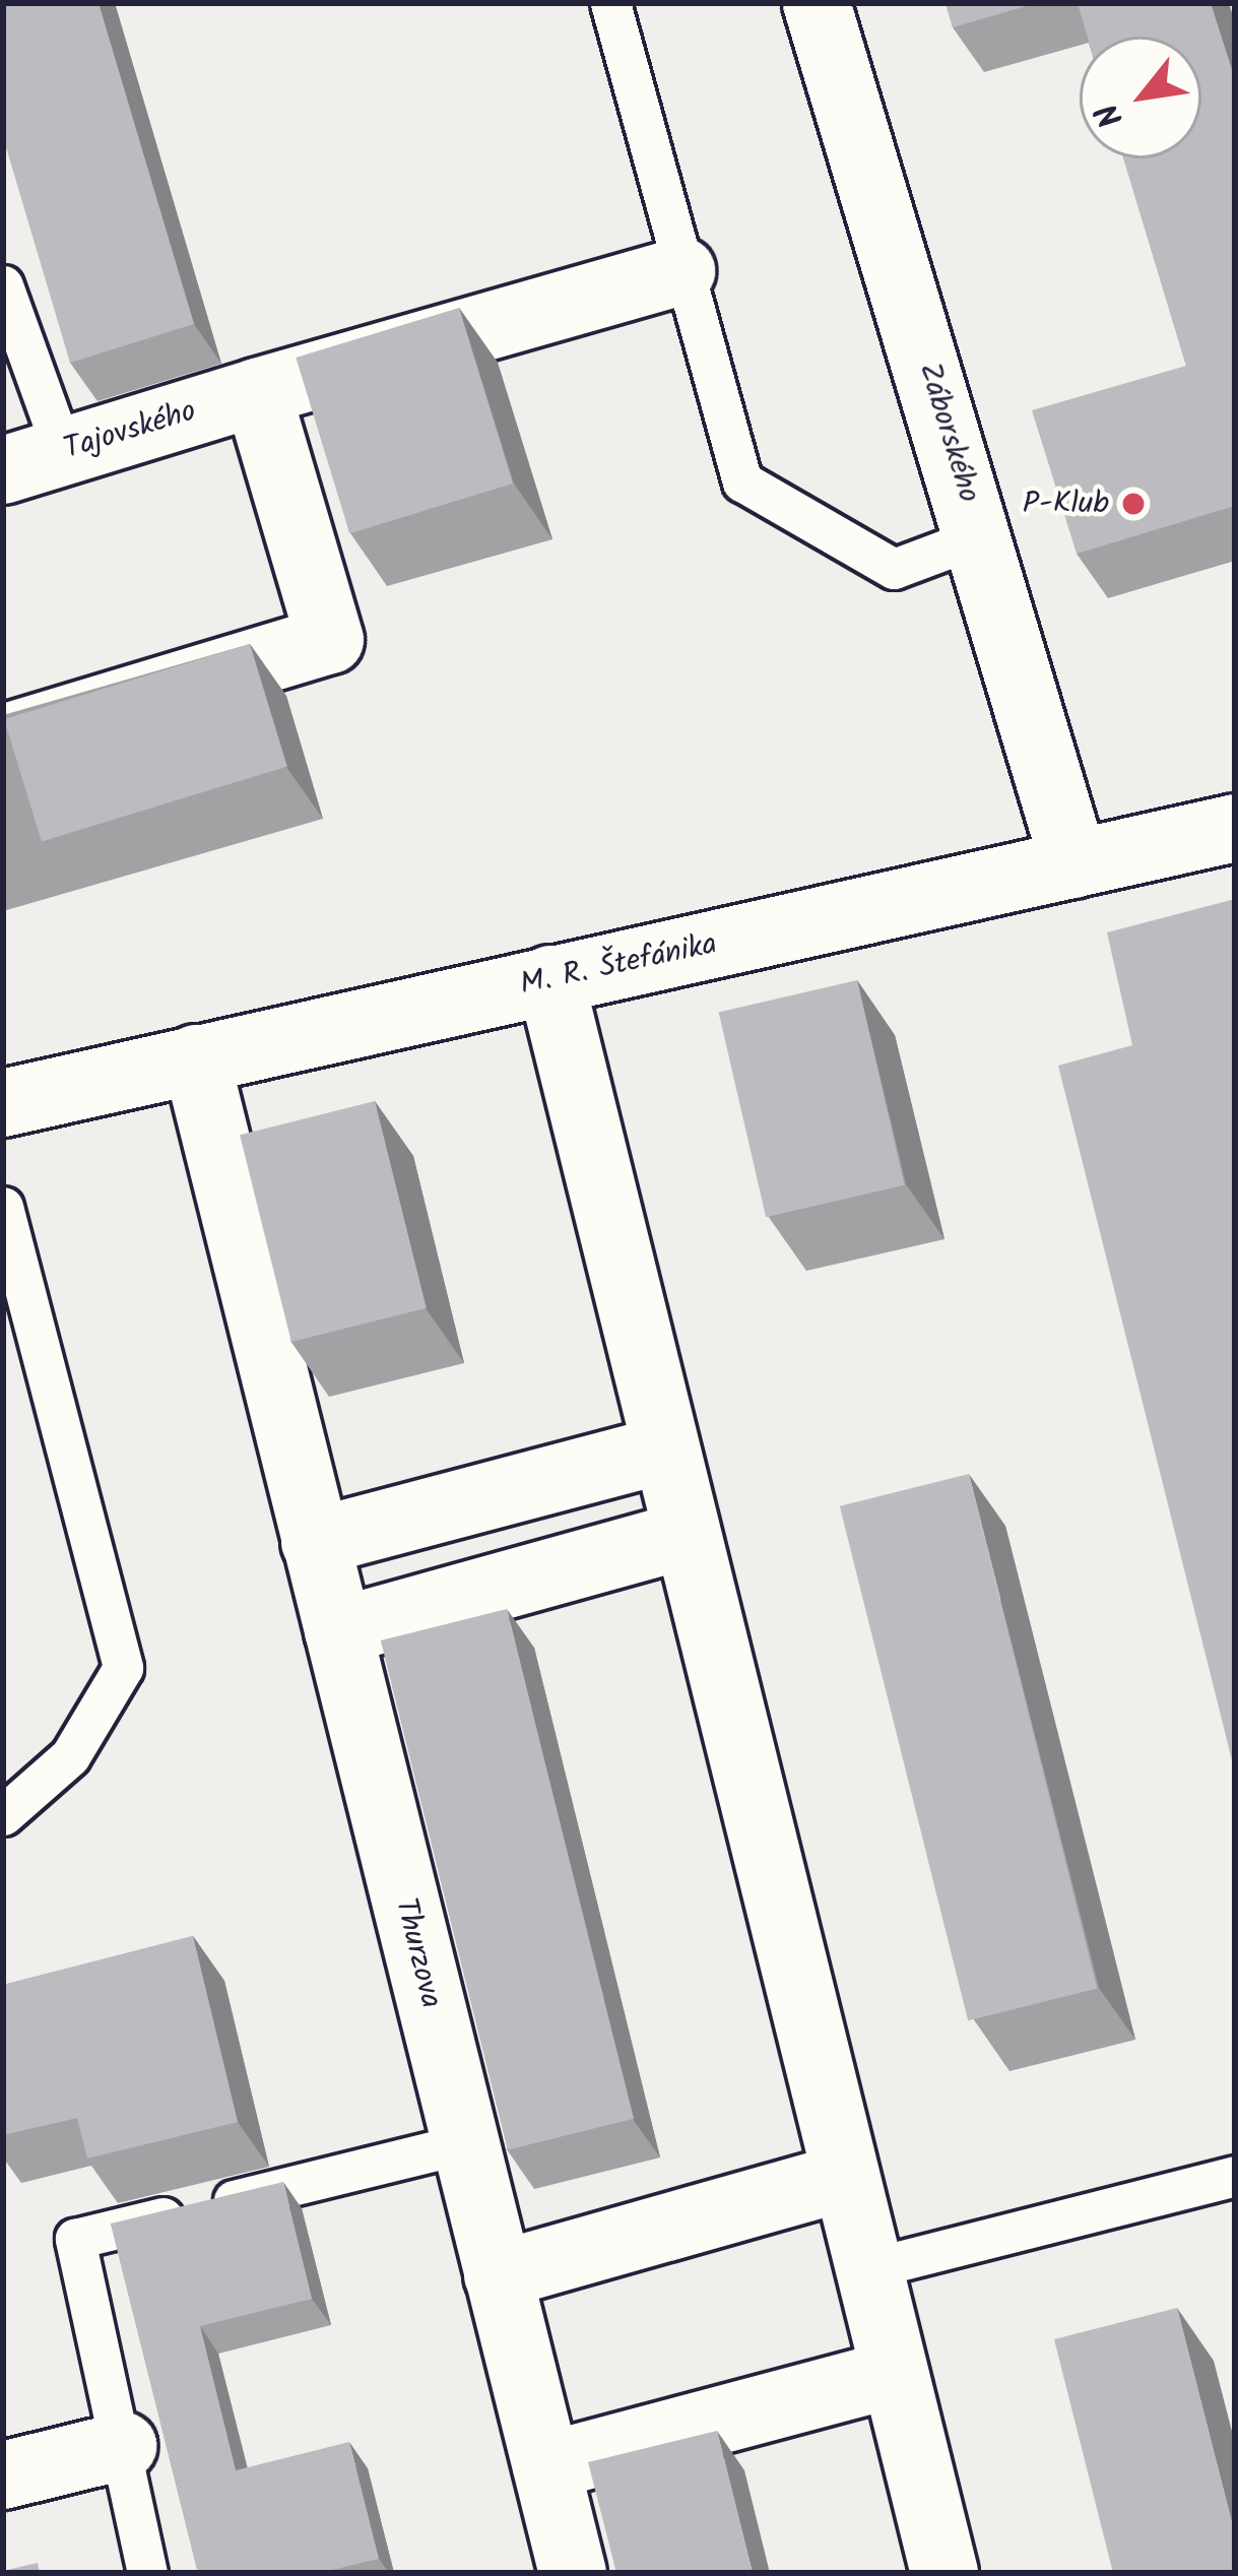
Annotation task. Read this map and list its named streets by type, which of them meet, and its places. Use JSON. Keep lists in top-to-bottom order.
{
  "streets": {
    "street": [
      "Tajovského",
      "Záborského",
      "M. R. Štefánika",
      "Thurzova"
    ]
  },
  "crossings": [
    ["Záborského", "M. R. Štefánika"],
    ["M. R. Štefánika", "Thurzova"]
  ],
  "places": ["P-Klub"],
  "north": "bottom left"
}
